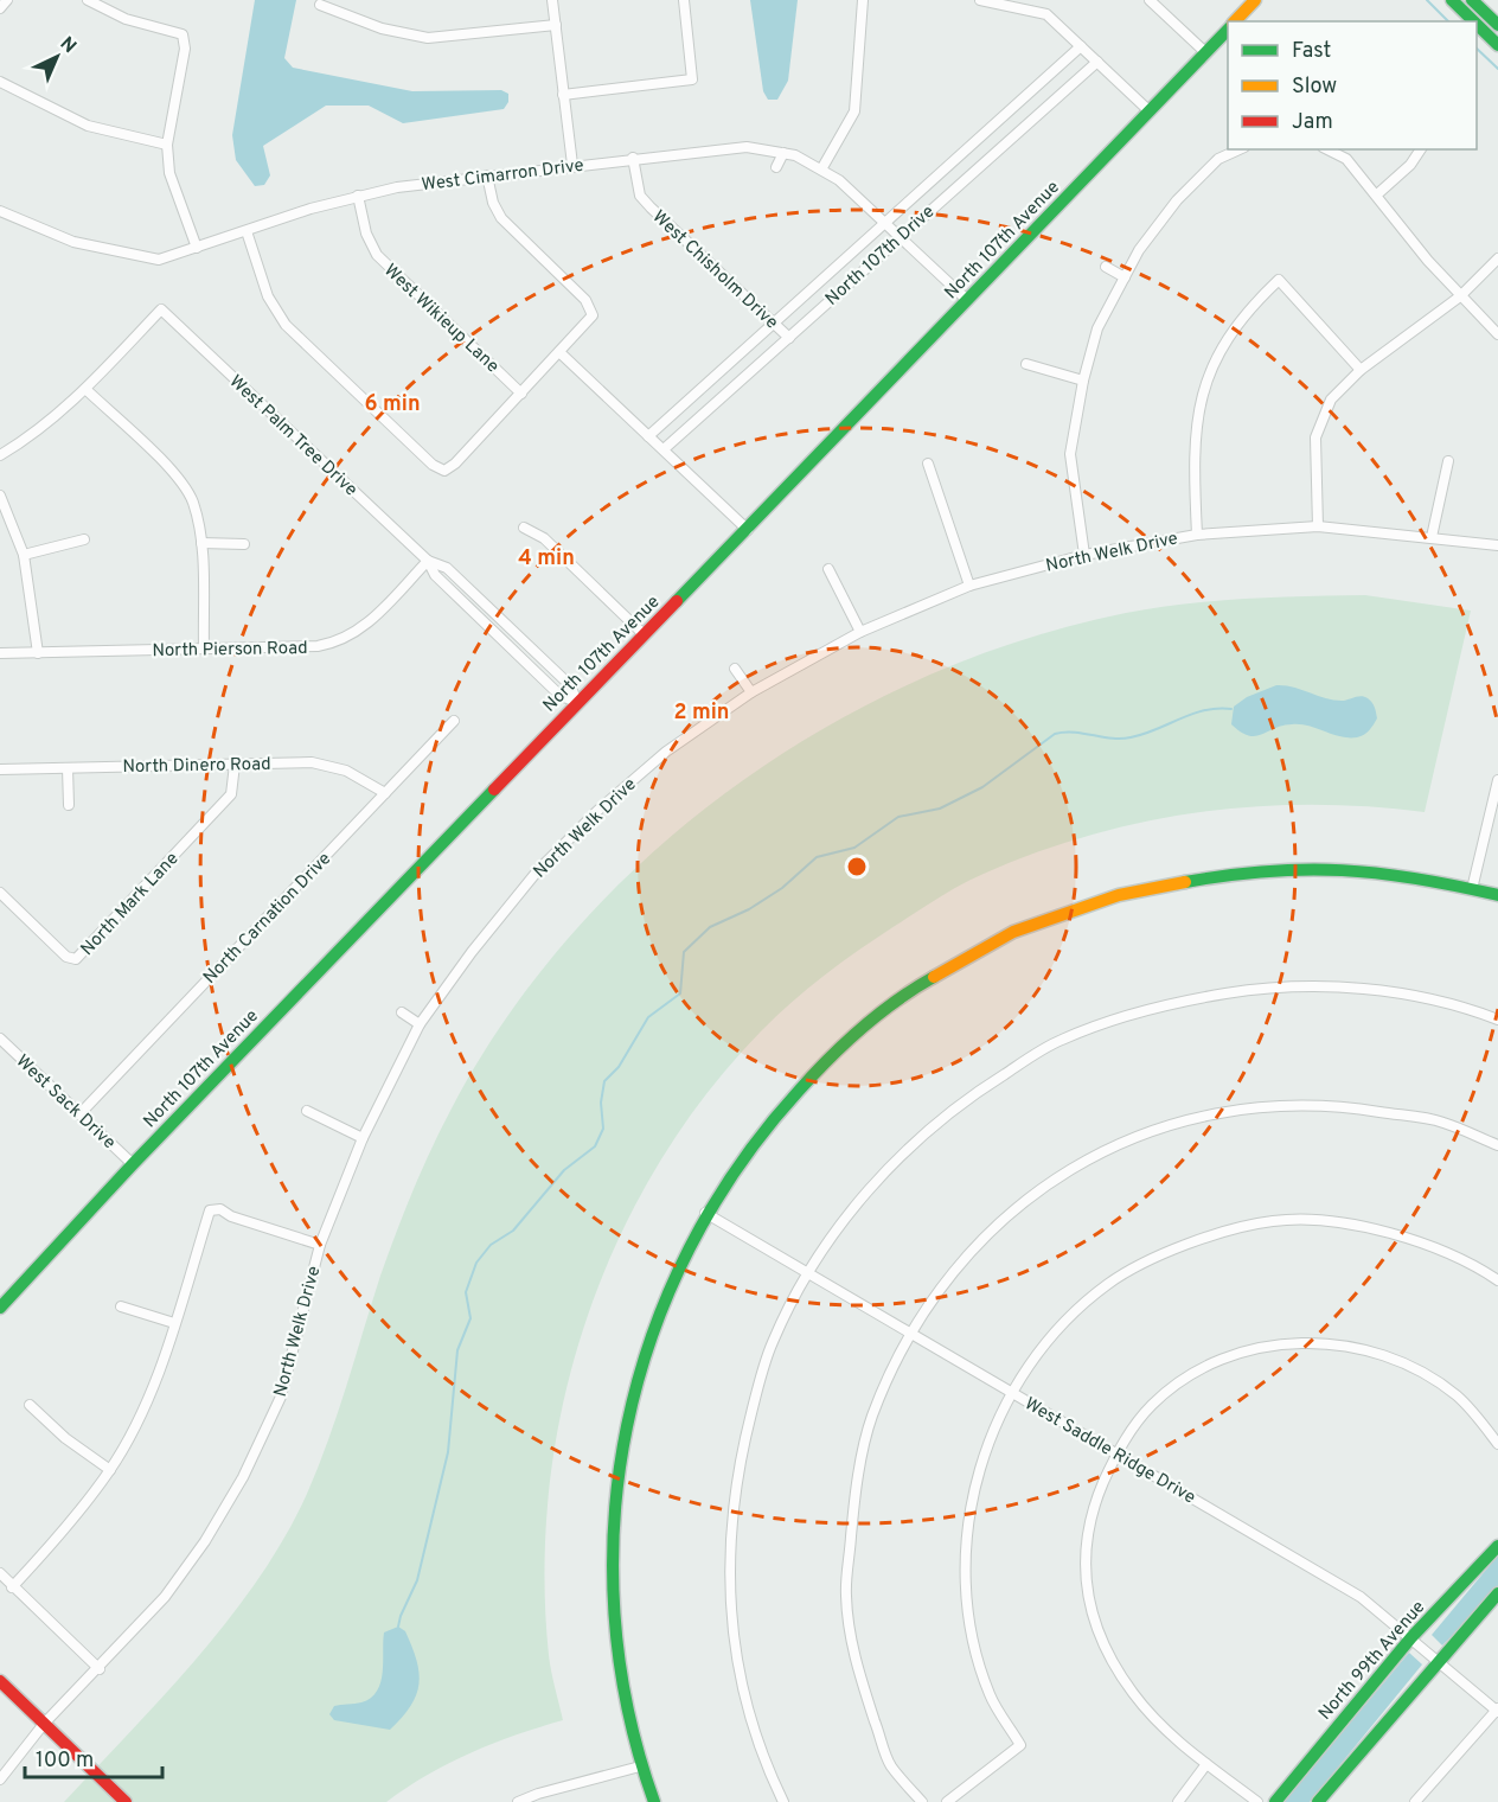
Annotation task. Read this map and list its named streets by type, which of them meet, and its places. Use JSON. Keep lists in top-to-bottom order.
{
  "streets": {
    "main road": ["North 107th Avenue", "North 99th Avenue"],
    "street": [
      "West Cimarron Drive",
      "North 107th Drive",
      "West Chisholm Drive",
      "West Wikieup Lane",
      "West Palm Tree Drive",
      "North Welk Drive",
      "North Pierson Road",
      "North Dinero Road",
      "North Mark Lane",
      "North Carnation Drive",
      "West Sack Drive",
      "West Saddle Ridge Drive"
    ]
  },
  "crossings": [
    ["West Cimarron Drive", "North 107th Avenue"],
    ["West Cimarron Drive", "North 107th Drive"],
    ["West Cimarron Drive", "West Chisholm Drive"],
    ["West Cimarron Drive", "West Wikieup Lane"],
    ["North 107th Avenue", "West Palm Tree Drive"],
    ["North 107th Avenue", "West Sack Drive"],
    ["North 107th Drive", "West Chisholm Drive"],
    ["West Palm Tree Drive", "North Pierson Road"],
    ["North Dinero Road", "North Mark Lane"],
    ["North Dinero Road", "North Carnation Drive"],
    ["North Carnation Drive", "West Sack Drive"],
    ["West Saddle Ridge Drive", "North 99th Avenue"]
  ],
  "legend": ["Fast", "Slow", "Jam"],
  "scale_bar": "100 m",
  "north": "top right",
  "rings": ["6 min", "4 min", "2 min"]
}
